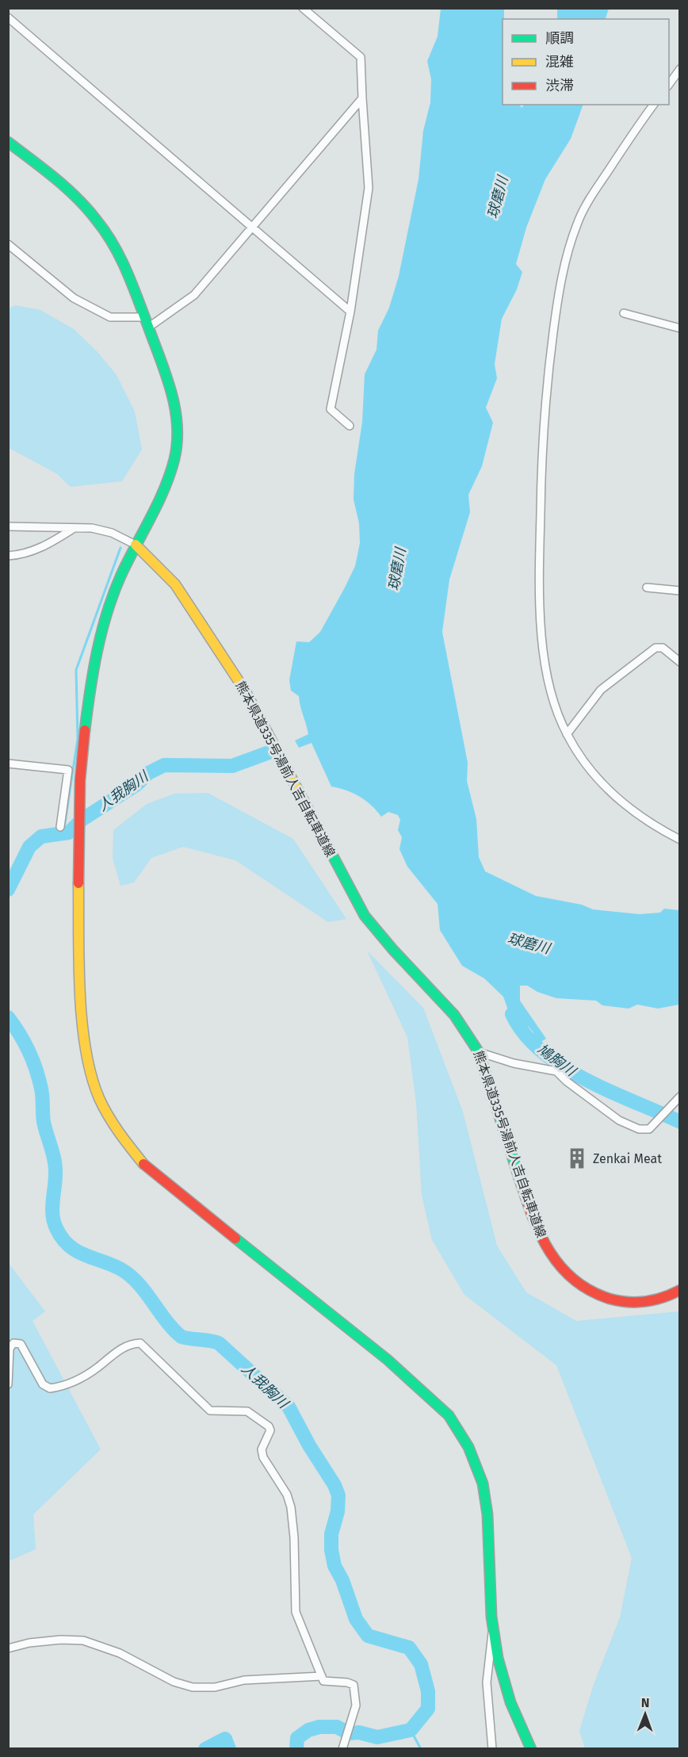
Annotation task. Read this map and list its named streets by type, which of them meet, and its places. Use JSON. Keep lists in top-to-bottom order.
{
  "streets": {
    "main road": ["熊本県道335号湯前人吉自転車道線"]
  },
  "water": ["球磨川", "人我胸川", "鳩胸川"],
  "places": {
    "building": ["Zenkai Meat"]
  },
  "legend": ["順調", "混雑", "渋滞"],
  "north": "top"
}
